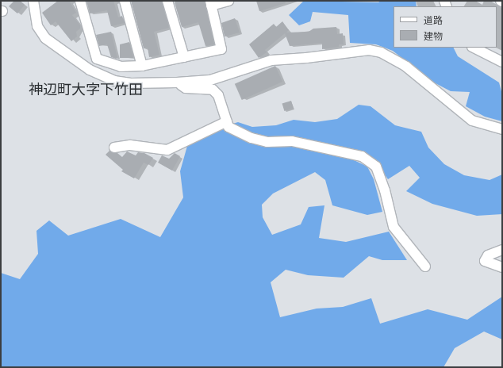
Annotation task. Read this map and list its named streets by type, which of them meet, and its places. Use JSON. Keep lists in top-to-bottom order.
{
  "districts": ["神辺町大字下竹田"],
  "legend": ["道路", "建物"]
}
